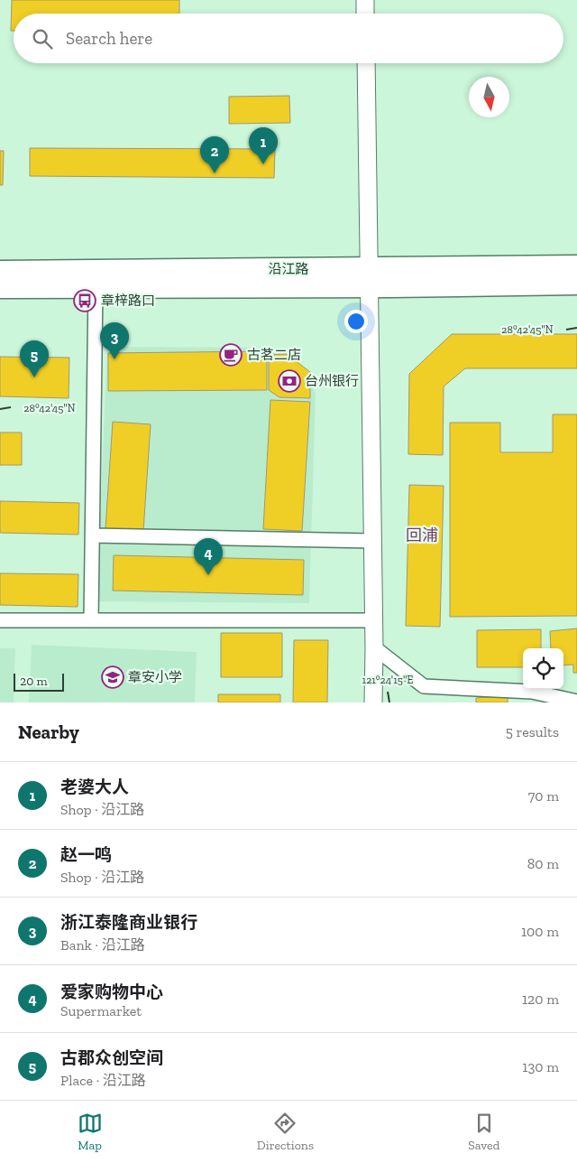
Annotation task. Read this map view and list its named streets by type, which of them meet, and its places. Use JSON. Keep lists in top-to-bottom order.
{
  "streets": {
    "main road": ["沿江路"]
  },
  "districts": ["回浦"],
  "places": {
    "bus stop": ["章梓路口"],
    "cafe": ["古茗二店"],
    "bank": ["台州银行"],
    "school or university": ["章安小学"]
  },
  "scale_bar": "20 m",
  "north": "bottom",
  "page": {
    "search": "Search here",
    "pins": [
      "1",
      "2",
      "3",
      "5",
      "4"
    ],
    "scale": "20 m",
    "heading": ["Nearby", "5 results"],
    "list": [
      {
        "mark": "1",
        "name": "老婆大人",
        "note": "Shop · 沿江路",
        "value": "70 m"
      },
      {
        "mark": "2",
        "name": "赵一鸣",
        "note": "Shop · 沿江路",
        "value": "80 m"
      },
      {
        "mark": "3",
        "name": "浙江泰隆商业银行",
        "note": "Bank · 沿江路",
        "value": "100 m"
      },
      {
        "mark": "4",
        "name": "爱家购物中心",
        "note": "Supermarket",
        "value": "120 m"
      },
      {
        "mark": "5",
        "name": "古郡众创空间",
        "note": "Place · 沿江路",
        "value": "130 m"
      }
    ],
    "nav": ["Map", "Directions", "Saved"]
  },
  "coordinates": ["28°42'45\"N", "121°24'15\"E"]
}
